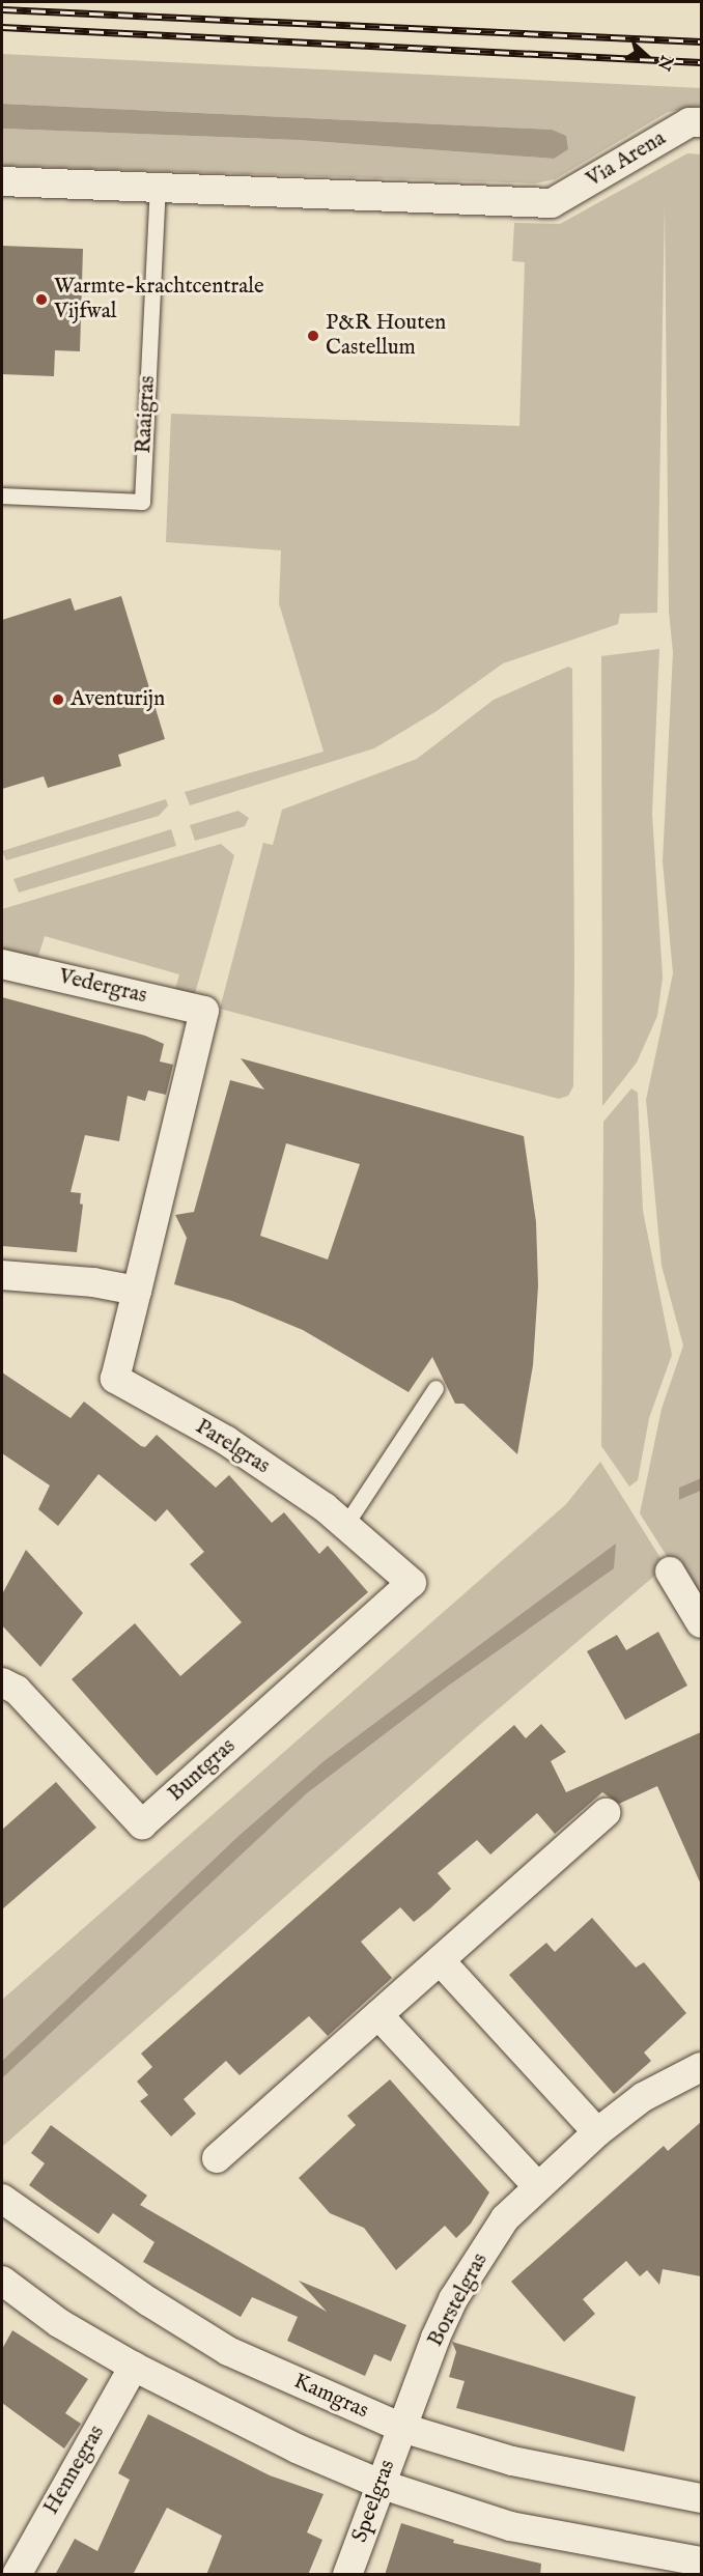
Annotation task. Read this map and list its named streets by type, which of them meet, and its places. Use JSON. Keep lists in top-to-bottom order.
{
  "streets": {
    "street": [
      "Via Arena",
      "Vedergras",
      "Parelgras",
      "Buntgras",
      "Borstelgras",
      "Kamgras",
      "Hennegras",
      "Speelgras"
    ],
    "lane": ["Raaigras"]
  },
  "crossings": [
    ["Via Arena", "Raaigras"],
    ["Vedergras", "Parelgras"],
    ["Parelgras", "Buntgras"],
    ["Borstelgras", "Kamgras"],
    ["Borstelgras", "Speelgras"],
    ["Kamgras", "Speelgras"]
  ],
  "places": ["Warmte-krachtcentrale Vijfwal", "P&R Houten Castellum", "Aventurijn"],
  "north": "right"
}
